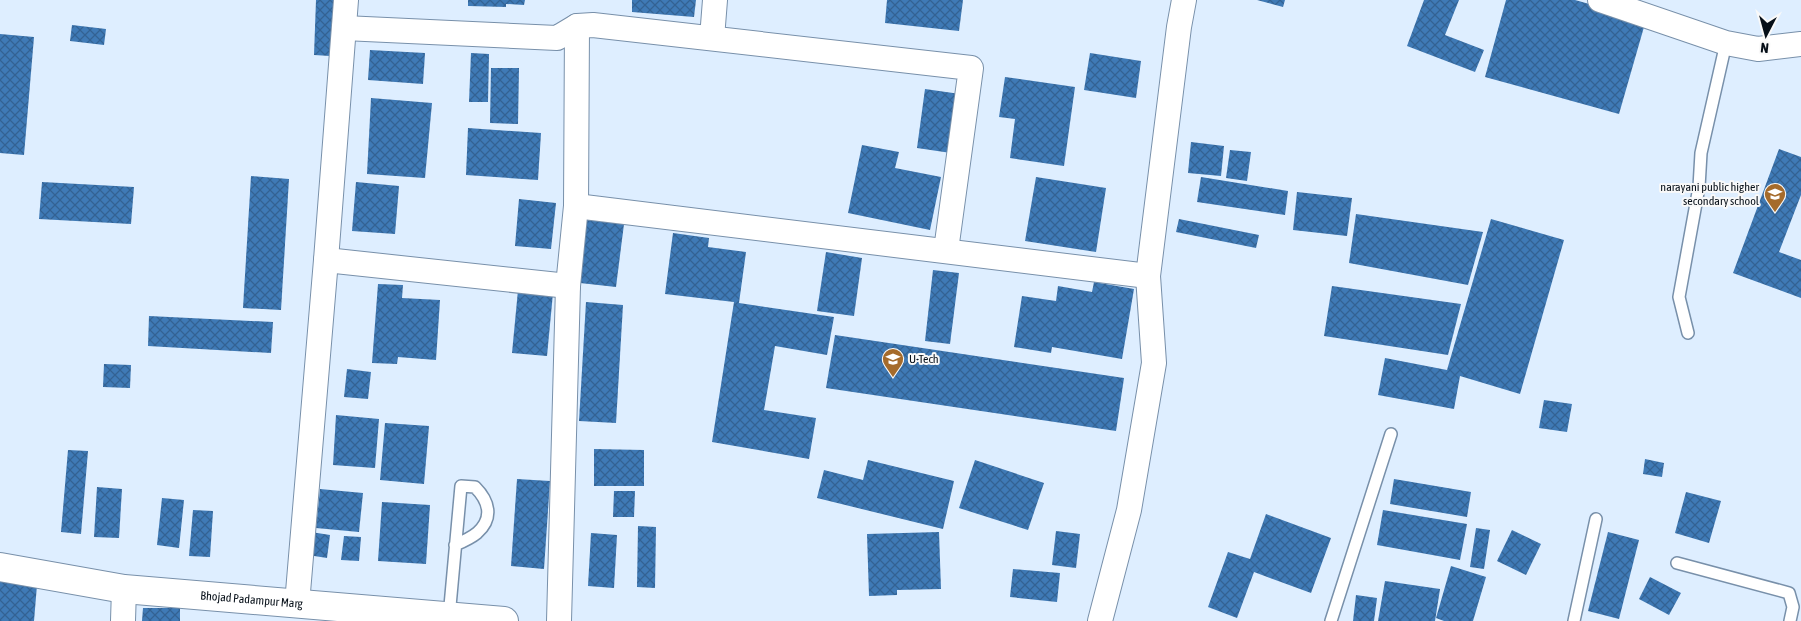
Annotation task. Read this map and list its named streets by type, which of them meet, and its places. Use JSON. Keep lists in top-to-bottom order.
{
  "streets": {
    "street": ["Bhojad Padampur Marg"]
  },
  "places": {
    "school or university": ["narayani public higher secondary school", "U-Tech"]
  },
  "north": "bottom"
}
